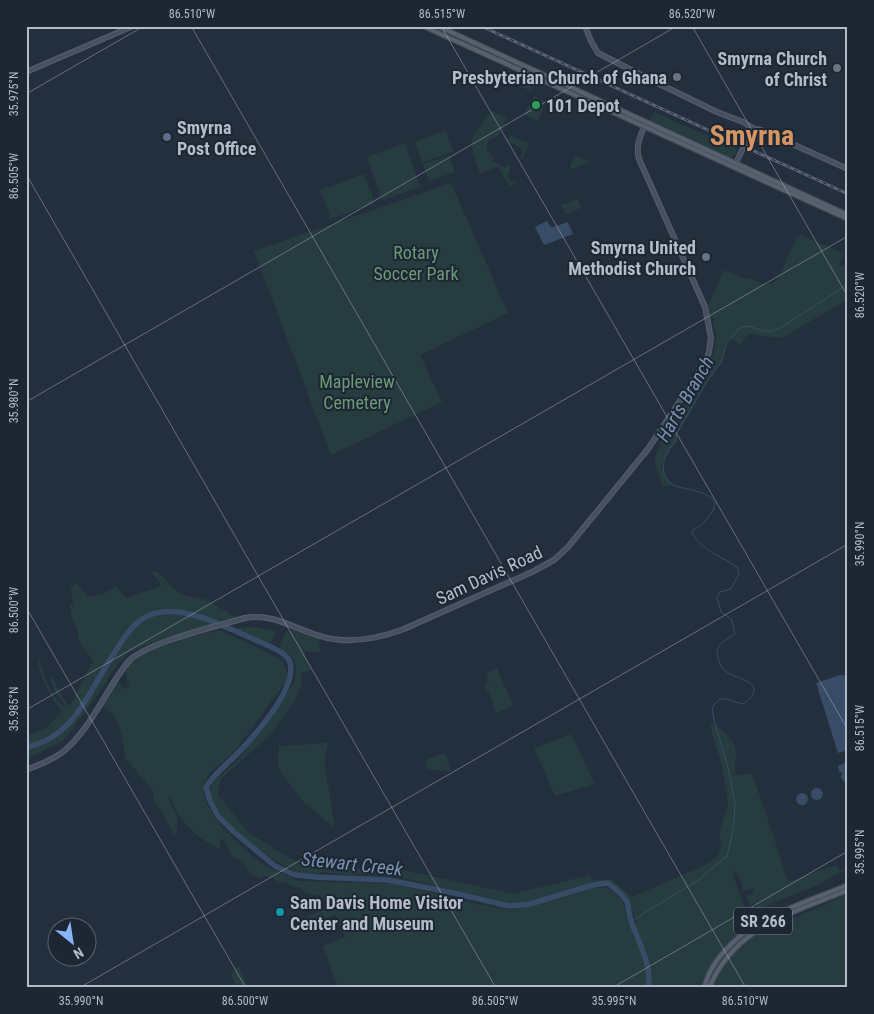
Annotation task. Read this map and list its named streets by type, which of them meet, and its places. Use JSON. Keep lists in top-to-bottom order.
{
  "streets": {
    "main road": ["SR 266"],
    "street": ["Sam Davis Road"]
  },
  "districts": ["Smyrna"],
  "water": ["Harts Branch", "Stewart Creek"],
  "parks": ["Rotary Soccer Park", "Mapleview Cemetery"],
  "places": [
    "Smyrna Church of Christ",
    "Presbyterian Church of Ghana",
    "101 Depot",
    "Smyrna Post Office",
    "Smyrna United Methodist Church",
    "Sam Davis Home Visitor Center and Museum"
  ],
  "north": "bottom right",
  "coordinates": [
    "86.510°W",
    "86.515°W",
    "86.520°W",
    "35.975°N",
    "86.505°W",
    "35.980°N",
    "35.990°N",
    "86.500°W",
    "35.985°N",
    "35.995°N"
  ]
}
